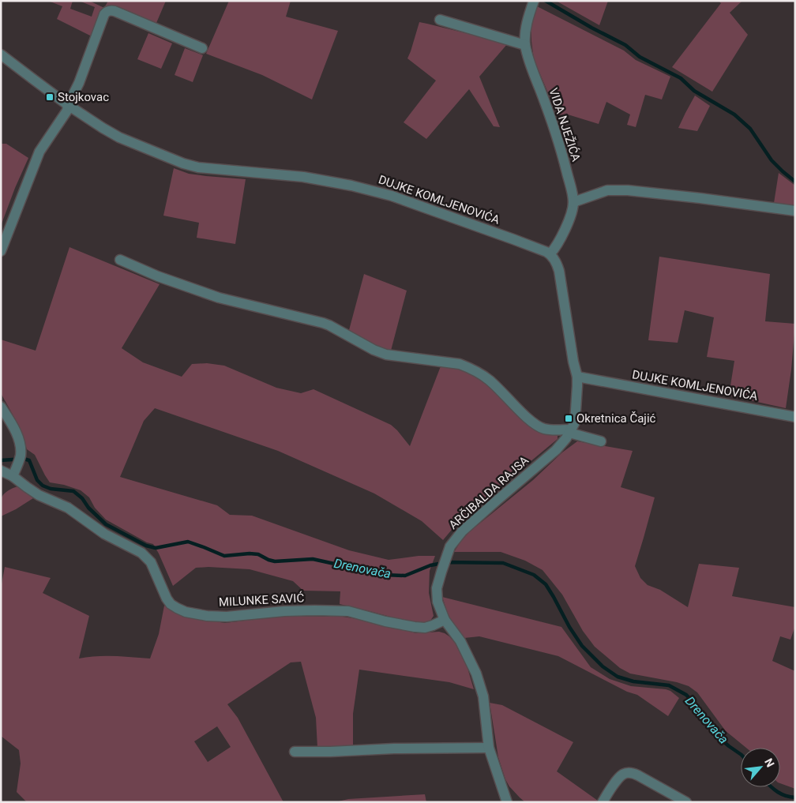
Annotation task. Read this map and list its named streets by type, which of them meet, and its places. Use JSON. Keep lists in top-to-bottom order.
{
  "streets": {
    "street": [
      "VIDA NJEŽIĆA",
      "DUJKE KOMLJENOVIĆA",
      "ARČIBALDA RAJSA",
      "MILUNKE SAVIĆ"
    ]
  },
  "crossings": [
    ["VIDA NJEŽIĆA", "DUJKE KOMLJENOVIĆA"],
    ["DUJKE KOMLJENOVIĆA", "ARČIBALDA RAJSA"],
    ["ARČIBALDA RAJSA", "MILUNKE SAVIĆ"]
  ],
  "water": ["Drenovača"],
  "places": {
    "transit": ["Stojkovac", "Okretnica Čajić"]
  },
  "north": "top right"
}
